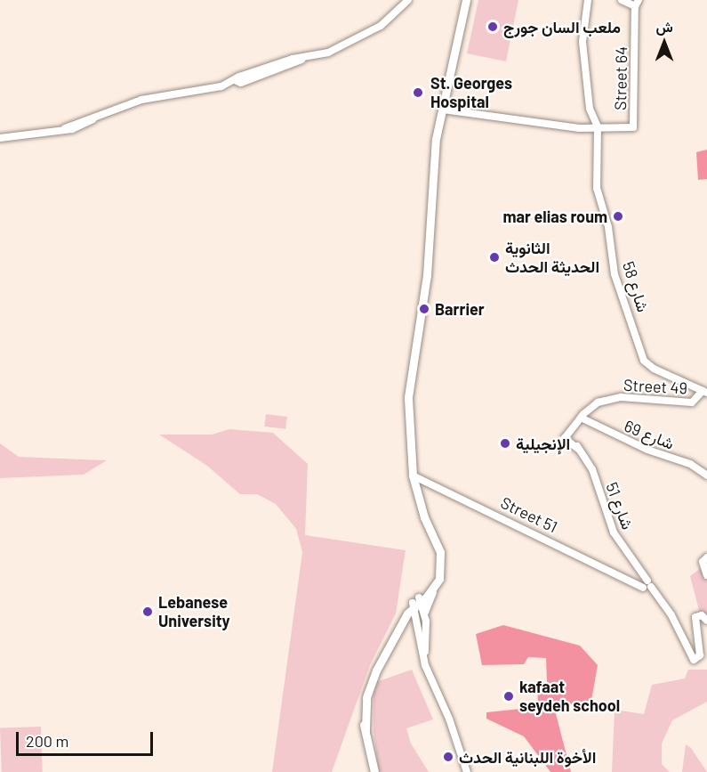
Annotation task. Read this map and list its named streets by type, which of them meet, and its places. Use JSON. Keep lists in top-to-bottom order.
{
  "streets": {
    "street": [
      "Street 64",
      "شارع 58",
      "Street 49",
      "شارع 69",
      "شارع 51",
      "Street 51"
    ]
  },
  "crossings": [
    ["Street 64", "شارع 58"],
    ["شارع 58", "Street 49"],
    ["Street 49", "شارع 69"],
    ["Street 49", "شارع 51"],
    ["شارع 69", "شارع 51"],
    ["شارع 51", "Street 51"]
  ],
  "places": [
    "ملعب السان جورج",
    "St. Georges Hospital",
    "mar elias roum",
    "الثانوية الحديثة الحدث",
    "Barrier",
    "الإنجيلية",
    "Lebanese University",
    "kafaat seydeh school",
    "الأخوة اللبنانية الحدث"
  ],
  "scale_bar": "200 m",
  "north": "top"
}
